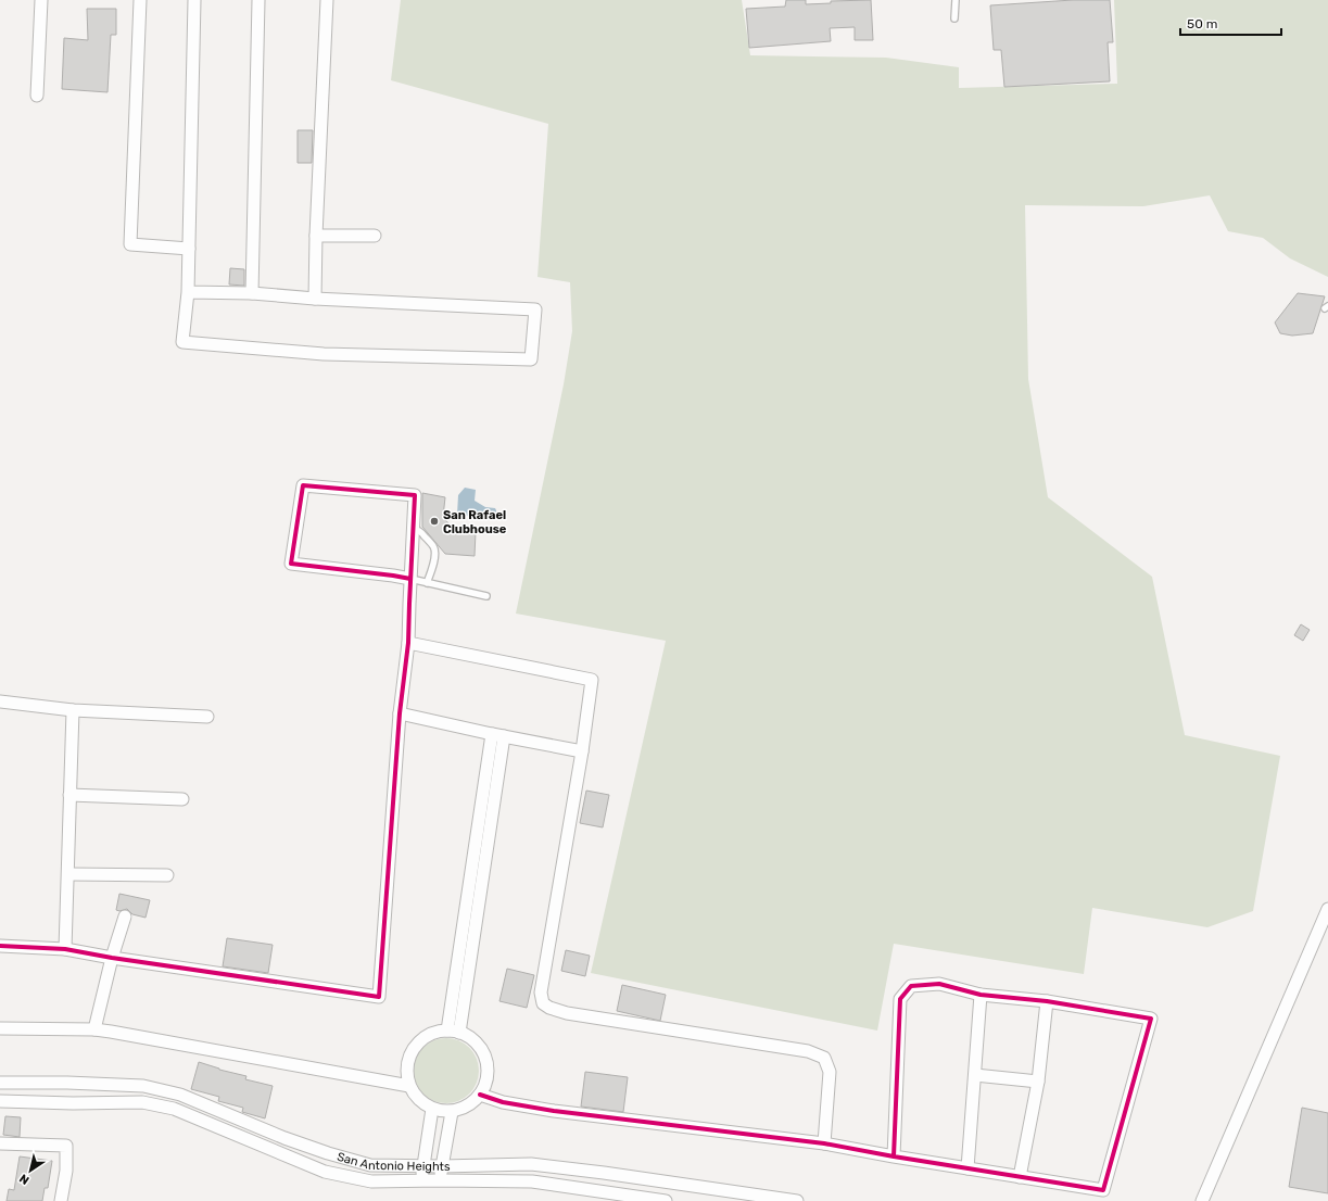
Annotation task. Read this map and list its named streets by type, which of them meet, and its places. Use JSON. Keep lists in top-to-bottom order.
{
  "streets": {
    "street": ["San Antonio Heights"]
  },
  "places": ["San Rafael Clubhouse"],
  "scale_bar": "50 m",
  "north": "bottom left"
}
